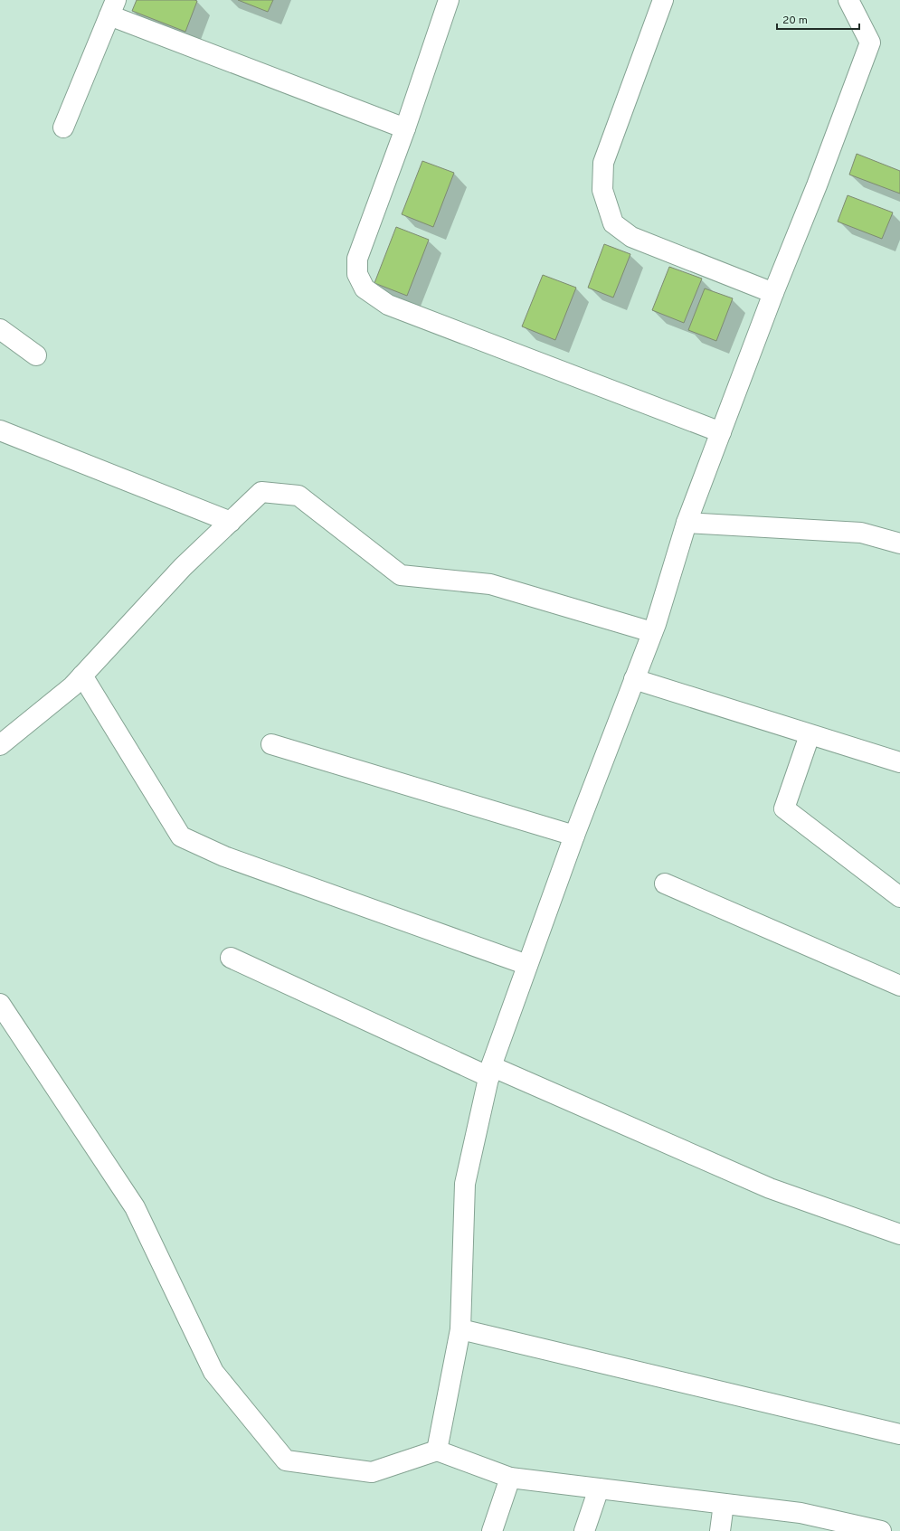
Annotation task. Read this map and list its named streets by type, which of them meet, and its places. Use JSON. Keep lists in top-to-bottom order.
{
  "scale_bar": "20 m"
}
